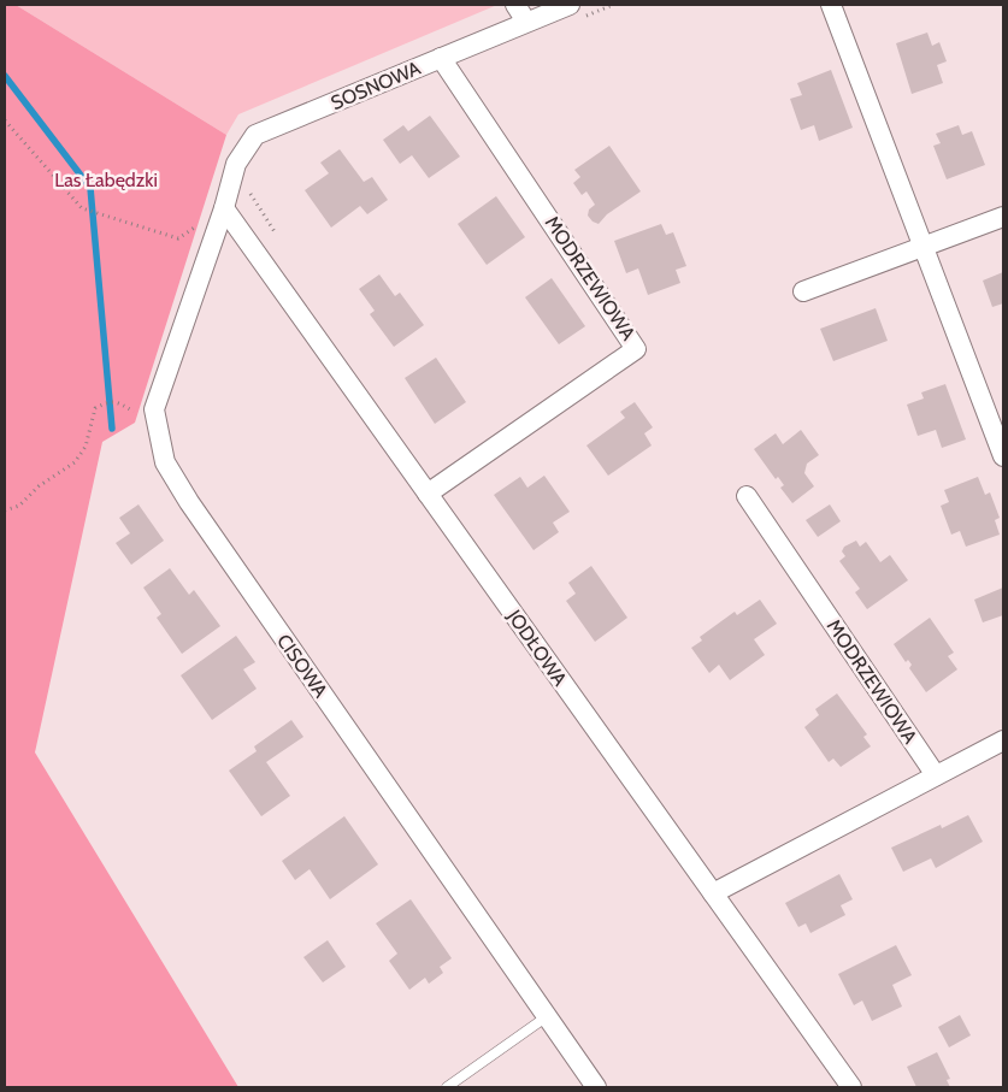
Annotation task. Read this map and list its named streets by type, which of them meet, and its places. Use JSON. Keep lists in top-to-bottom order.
{
  "streets": {
    "street": [
      "SOSNOWA",
      "MODRZEWIOWA",
      "JODŁOWA",
      "CISOWA"
    ]
  },
  "crossings": [
    ["SOSNOWA", "MODRZEWIOWA"],
    ["SOSNOWA", "JODŁOWA"],
    ["SOSNOWA", "CISOWA"],
    ["MODRZEWIOWA", "JODŁOWA"],
    ["JODŁOWA", "CISOWA"]
  ],
  "parks": ["Las Łabędzki"]
}
